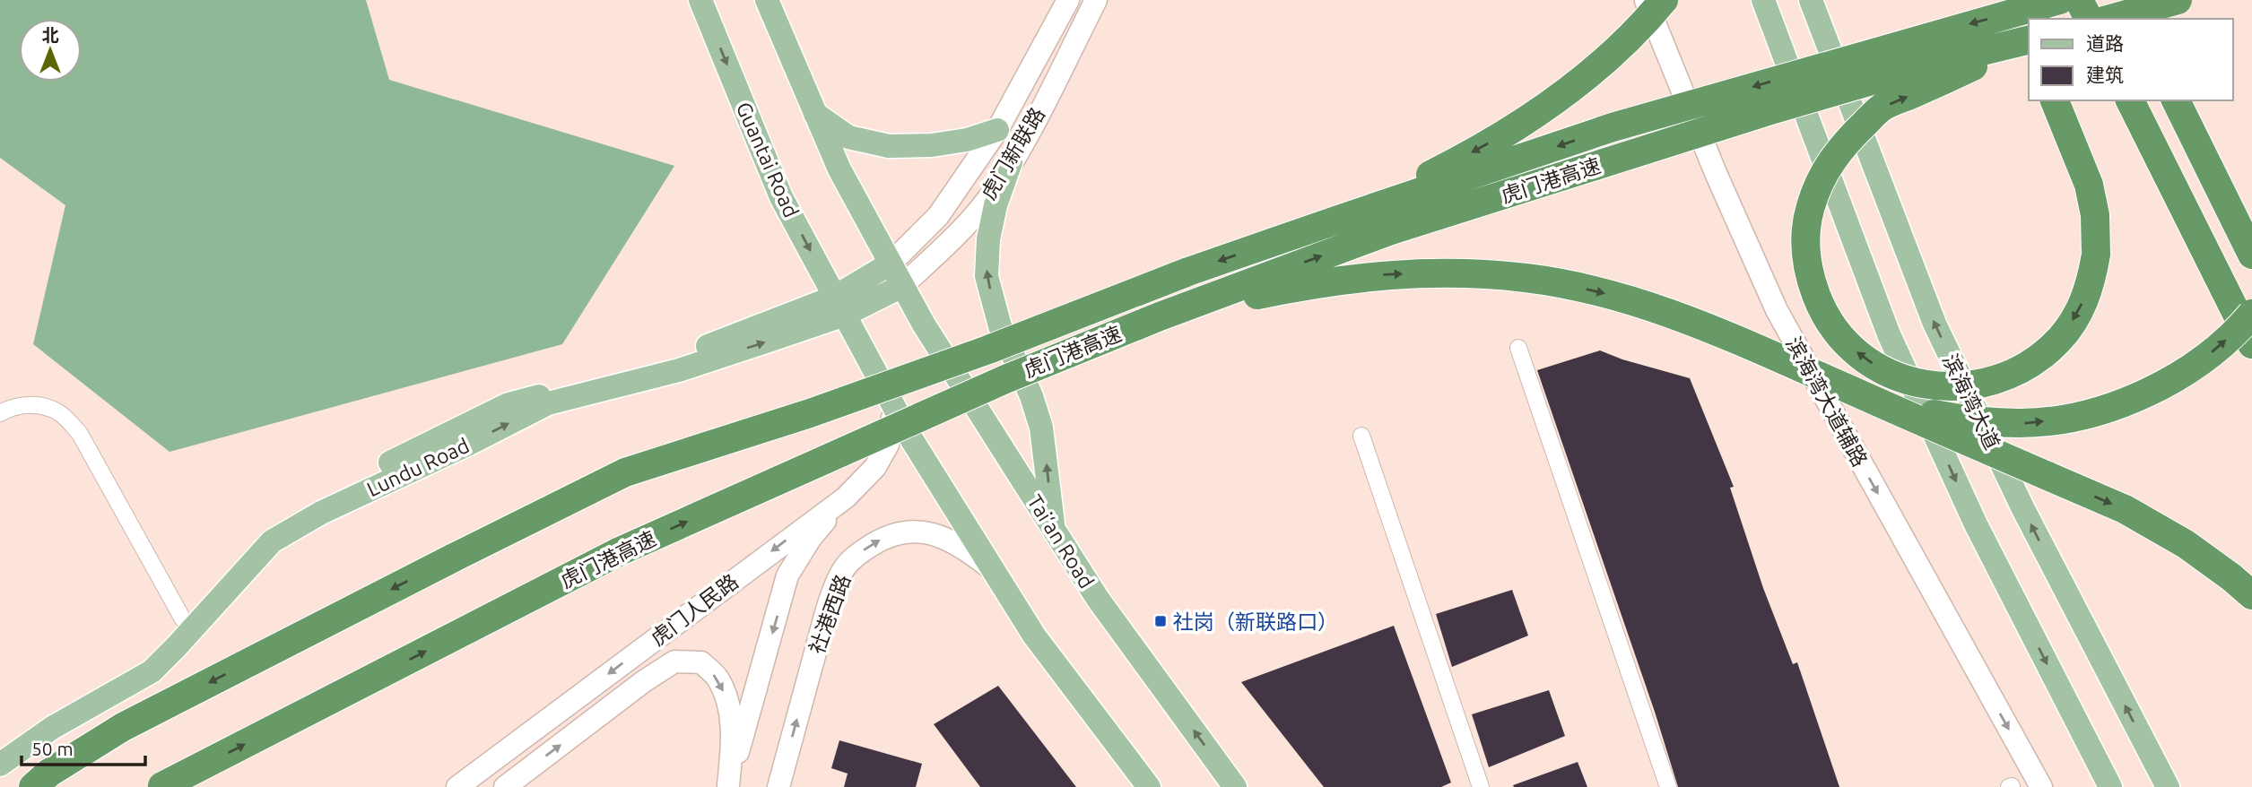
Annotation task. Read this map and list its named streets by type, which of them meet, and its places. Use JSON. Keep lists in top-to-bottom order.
{
  "streets": {
    "highway": ["虎门港高速"],
    "main road": [
      "虎门新联路",
      "Guantai Road",
      "滨海湾大道辅路",
      "滨海湾大道",
      "Lundu Road",
      "Tai‘an Road",
      "虎门人民路",
      "社港西路"
    ]
  },
  "crossings": [
    ["虎门新联路", "Lundu Road"],
    ["虎门新联路", "Tai‘an Road"],
    ["Guantai Road", "Lundu Road"],
    ["Lundu Road", "Tai‘an Road"]
  ],
  "places": {
    "transit": ["社岗（新联路口）"]
  },
  "legend": ["道路", "建筑"],
  "scale_bar": "50 m",
  "north": "top"
}
